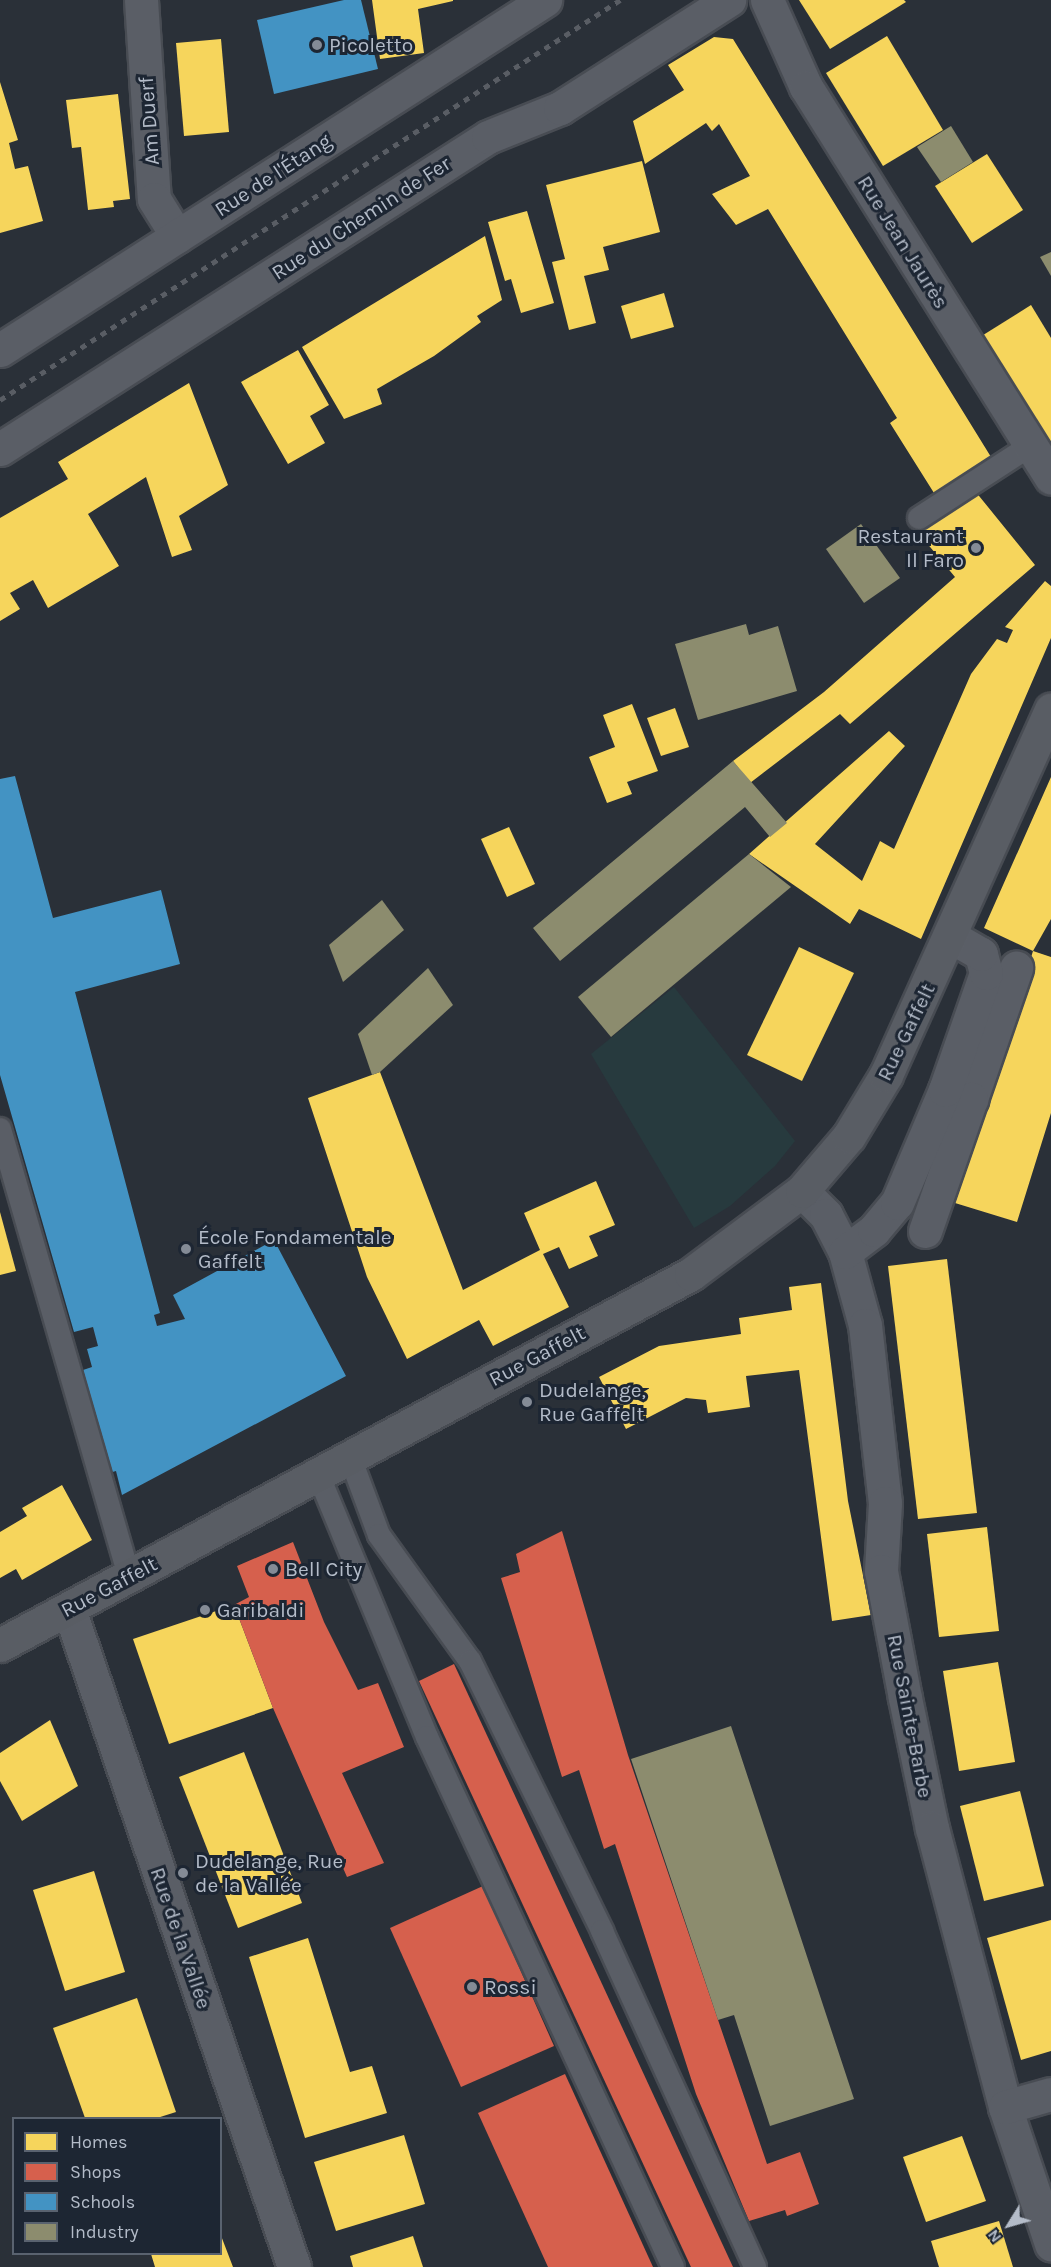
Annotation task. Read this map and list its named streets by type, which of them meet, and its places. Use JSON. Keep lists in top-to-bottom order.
{
  "streets": {
    "main road": ["Rue Gaffelt"],
    "street": [
      "Am Duerf",
      "Rue de l'Étang",
      "Rue du Chemin de Fer",
      "Rue Jean Jaurès",
      "Rue Sainte-Barbe",
      "Rue de la Vallée"
    ]
  },
  "crossings": [
    ["Am Duerf", "Rue de l'Étang"],
    ["Rue Gaffelt", "Rue Sainte-Barbe"],
    ["Rue Gaffelt", "Rue de la Vallée"]
  ],
  "places": [
    "Picoletto",
    "Restaurant Il Faro",
    "École Fondamentale Gaffelt",
    "Dudelange, Rue Gaffelt",
    "Bell City",
    "Garibaldi",
    "Dudelange, Rue de la Vallée",
    "Rossi"
  ],
  "legend": [
    "Homes",
    "Shops",
    "Schools",
    "Industry"
  ],
  "north": "bottom left"
}
